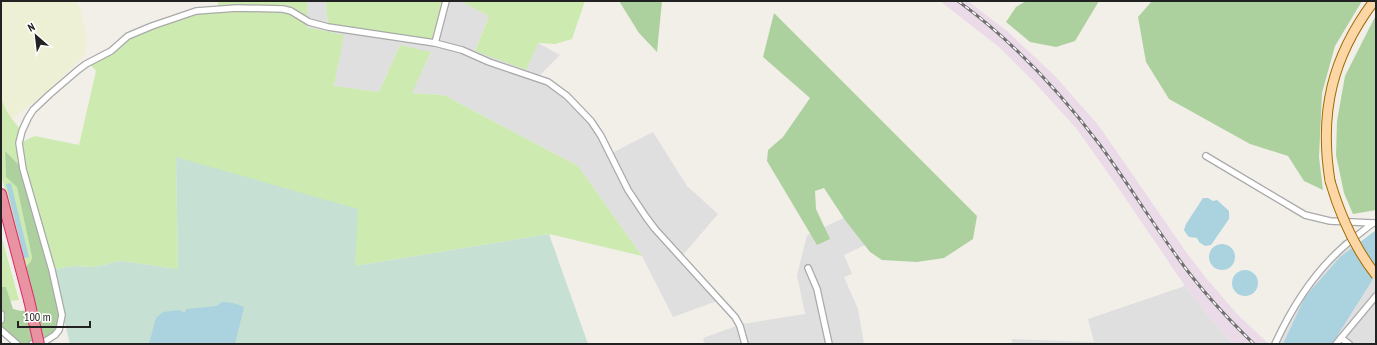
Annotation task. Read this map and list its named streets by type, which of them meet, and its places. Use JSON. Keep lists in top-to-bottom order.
{
  "scale_bar": "100 m",
  "north": "top left"
}
